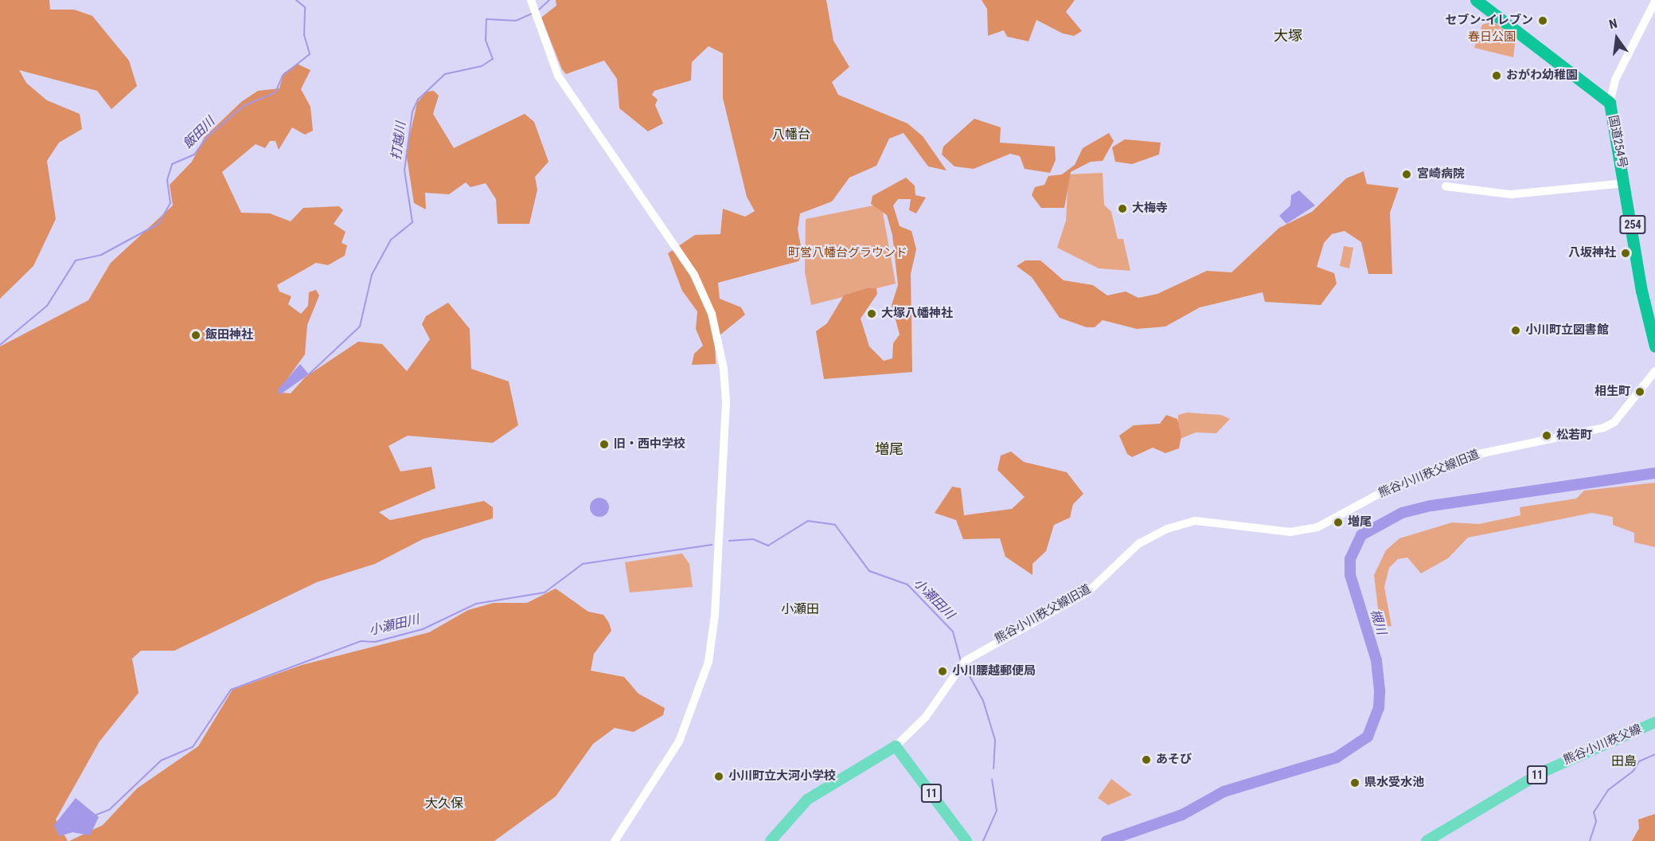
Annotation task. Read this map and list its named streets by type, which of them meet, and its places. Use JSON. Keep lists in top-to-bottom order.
{
  "streets": {
    "highway": ["国道254号", "254"],
    "main road": ["熊谷小川秩父線", "11"],
    "street": ["熊谷小川秩父線旧道"]
  },
  "crossings": [
    ["熊谷小川秩父線旧道", "11"]
  ],
  "districts": [
    "大塚",
    "八幡台",
    "増尾",
    "小瀬田",
    "田島",
    "大久保"
  ],
  "water": [
    "飯田川",
    "打越川",
    "小瀬田川",
    "槻川"
  ],
  "parks": ["春日公園", "町営八幡台グラウンド"],
  "places": [
    "セブン-イレブン",
    "おがわ幼稚園",
    "宮崎病院",
    "大梅寺",
    "八坂神社",
    "大塚八幡神社",
    "小川町立図書館",
    "飯田神社",
    "相生町",
    "松若町",
    "旧・西中学校",
    "増尾",
    "小川腰越郵便局",
    "あそび",
    "小川町立大河小学校",
    "県水受水池"
  ],
  "north": "top"
}
